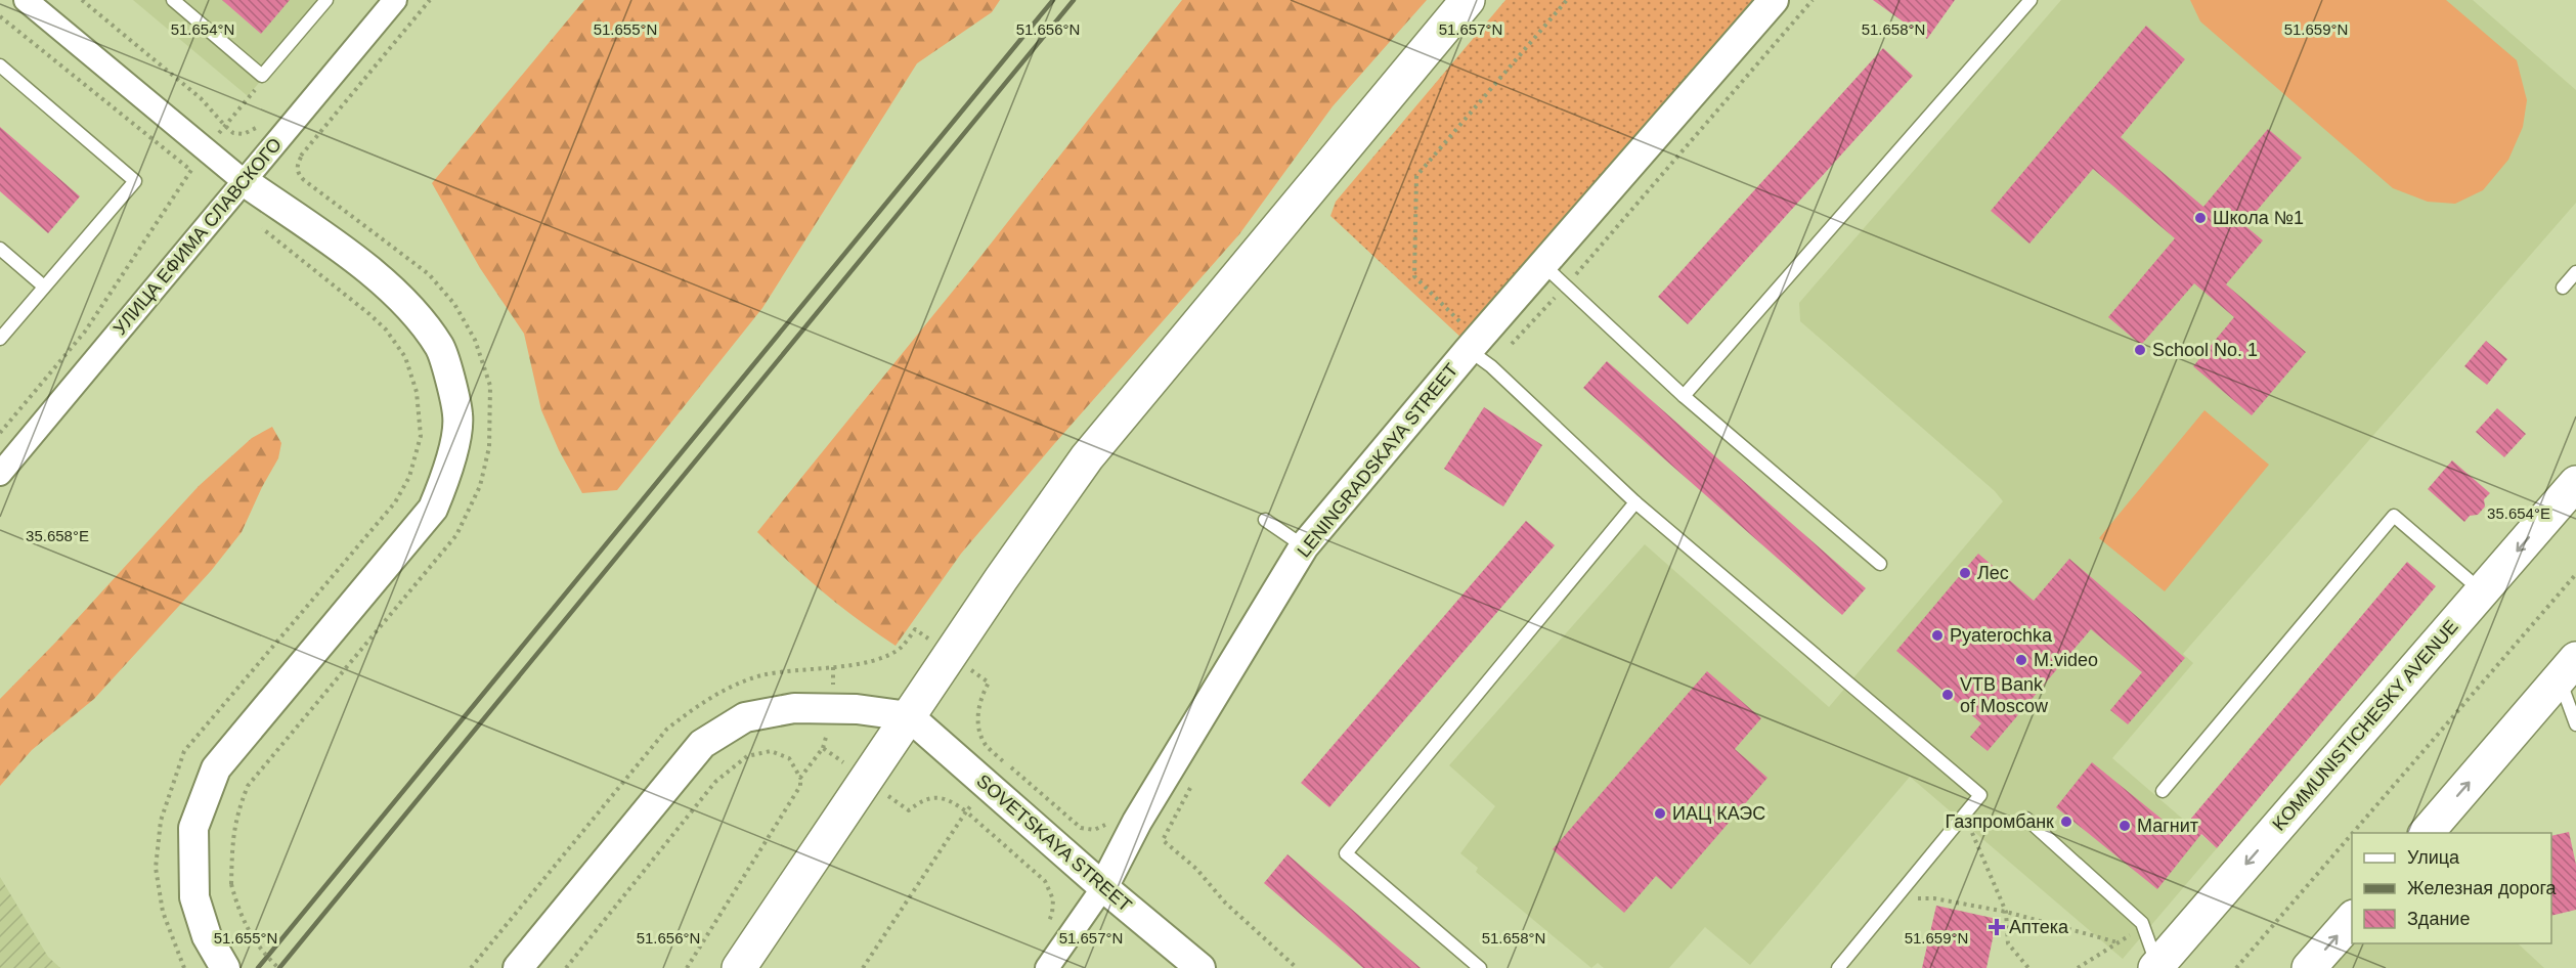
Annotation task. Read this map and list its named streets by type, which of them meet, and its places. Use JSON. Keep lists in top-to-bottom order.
{
  "streets": {
    "main road": ["KOMMUNISTICHESKY AVENUE"],
    "street": ["УЛИЦА ЕФИМА СЛАВСКОГО", "LENINGRADSKAYA STREET", "SOVETSKAYA STREET"]
  },
  "crossings": [
    ["LENINGRADSKAYA STREET", "SOVETSKAYA STREET"]
  ],
  "places": {
    "other": [
      "Школа №1",
      "School No. 1",
      "Лес",
      "Pyaterochka",
      "M.video",
      "VTB Bank of Moscow",
      "ИАЦ КАЭС",
      "Газпромбанк",
      "Магнит"
    ],
    "health": ["Аптека"]
  },
  "legend": ["Улица", "Железная дорога", "Здание"],
  "coordinates": [
    "51.654°N",
    "51.655°N",
    "51.656°N",
    "51.657°N",
    "51.658°N",
    "51.659°N",
    "35.654°E",
    "35.658°E"
  ]
}
